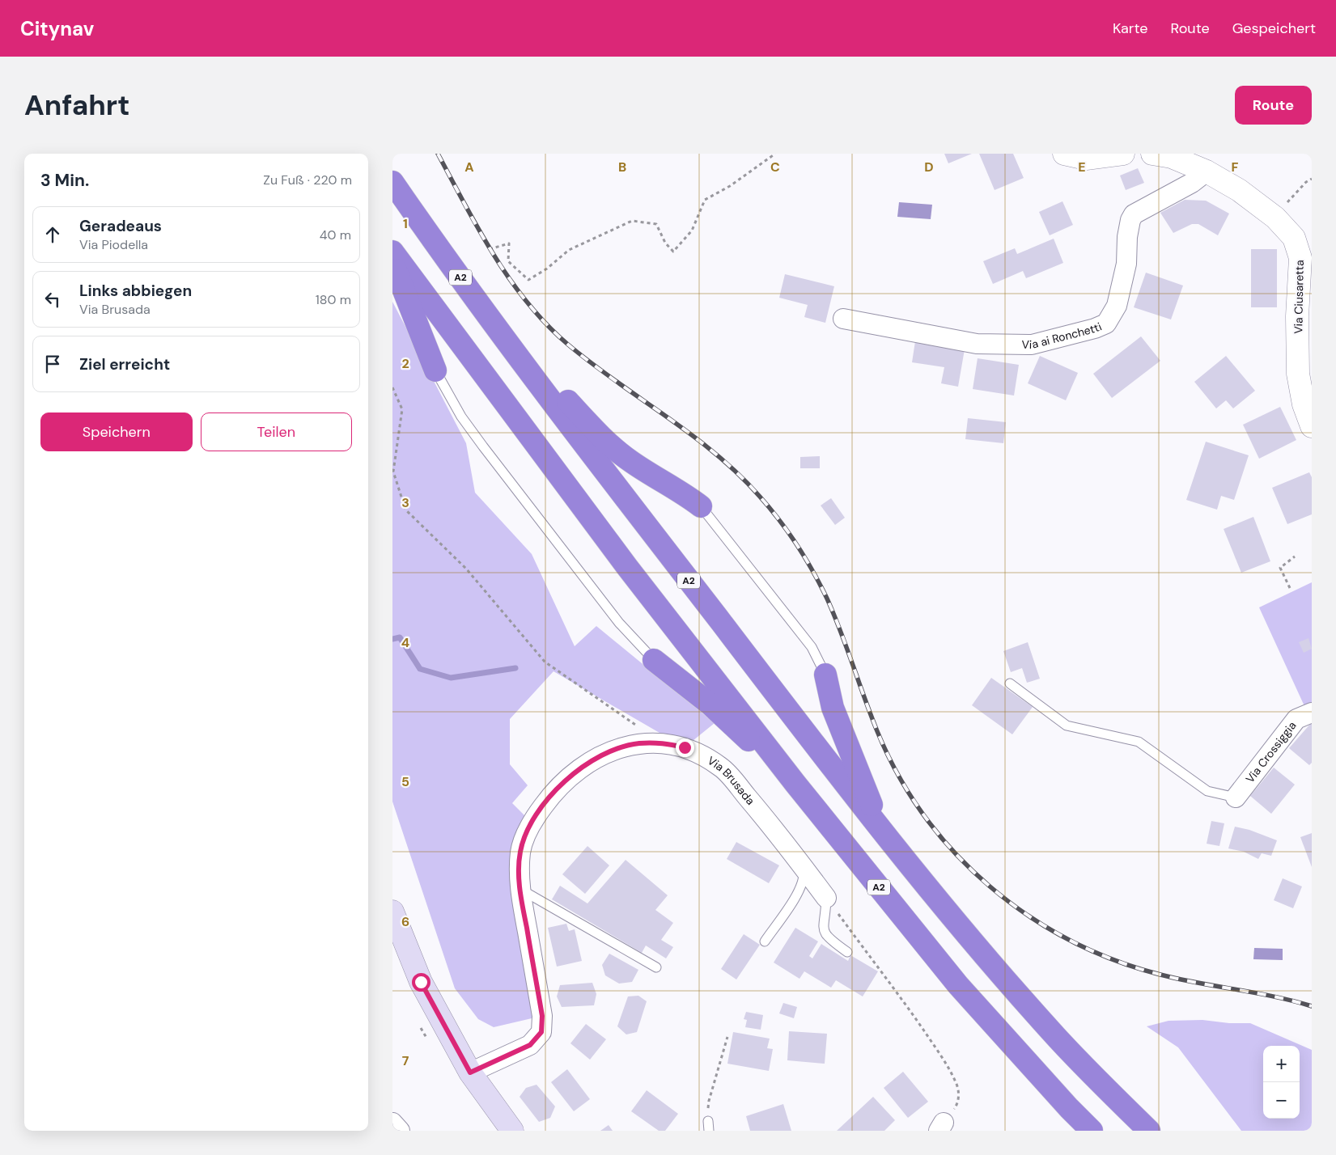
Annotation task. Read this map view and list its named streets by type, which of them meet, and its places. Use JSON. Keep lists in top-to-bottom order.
{
  "streets": {
    "highway": ["A2"],
    "street": [
      "Via Ciusaretta",
      "Via ai Ronchetti",
      "Via Crossiggia",
      "Via Brusada"
    ]
  },
  "crossings": [
    ["Via Ciusaretta", "Via ai Ronchetti"]
  ],
  "page": {
    "header": "Citynav",
    "nav": ["Karte", "Route", "Gespeichert"],
    "buttons": [
      "Route",
      ["Speichern", "Teilen"]
    ],
    "title": "Anfahrt",
    "heading": ["3 Min.", "Zu Fuß · 220 m"],
    "list": [
      ["Geradeaus", "Via Piodella", "40 m"],
      ["Links abbiegen", "Via Brusada", "180 m"],
      "Ziel erreicht"
    ],
    "map_buttons": ["+", "−"]
  },
  "grid": {
    "columns": [
      "A",
      "B",
      "C",
      "D",
      "E",
      "F"
    ],
    "rows": [
      "1",
      "2",
      "3",
      "4",
      "5",
      "6",
      "7"
    ]
  }
}
